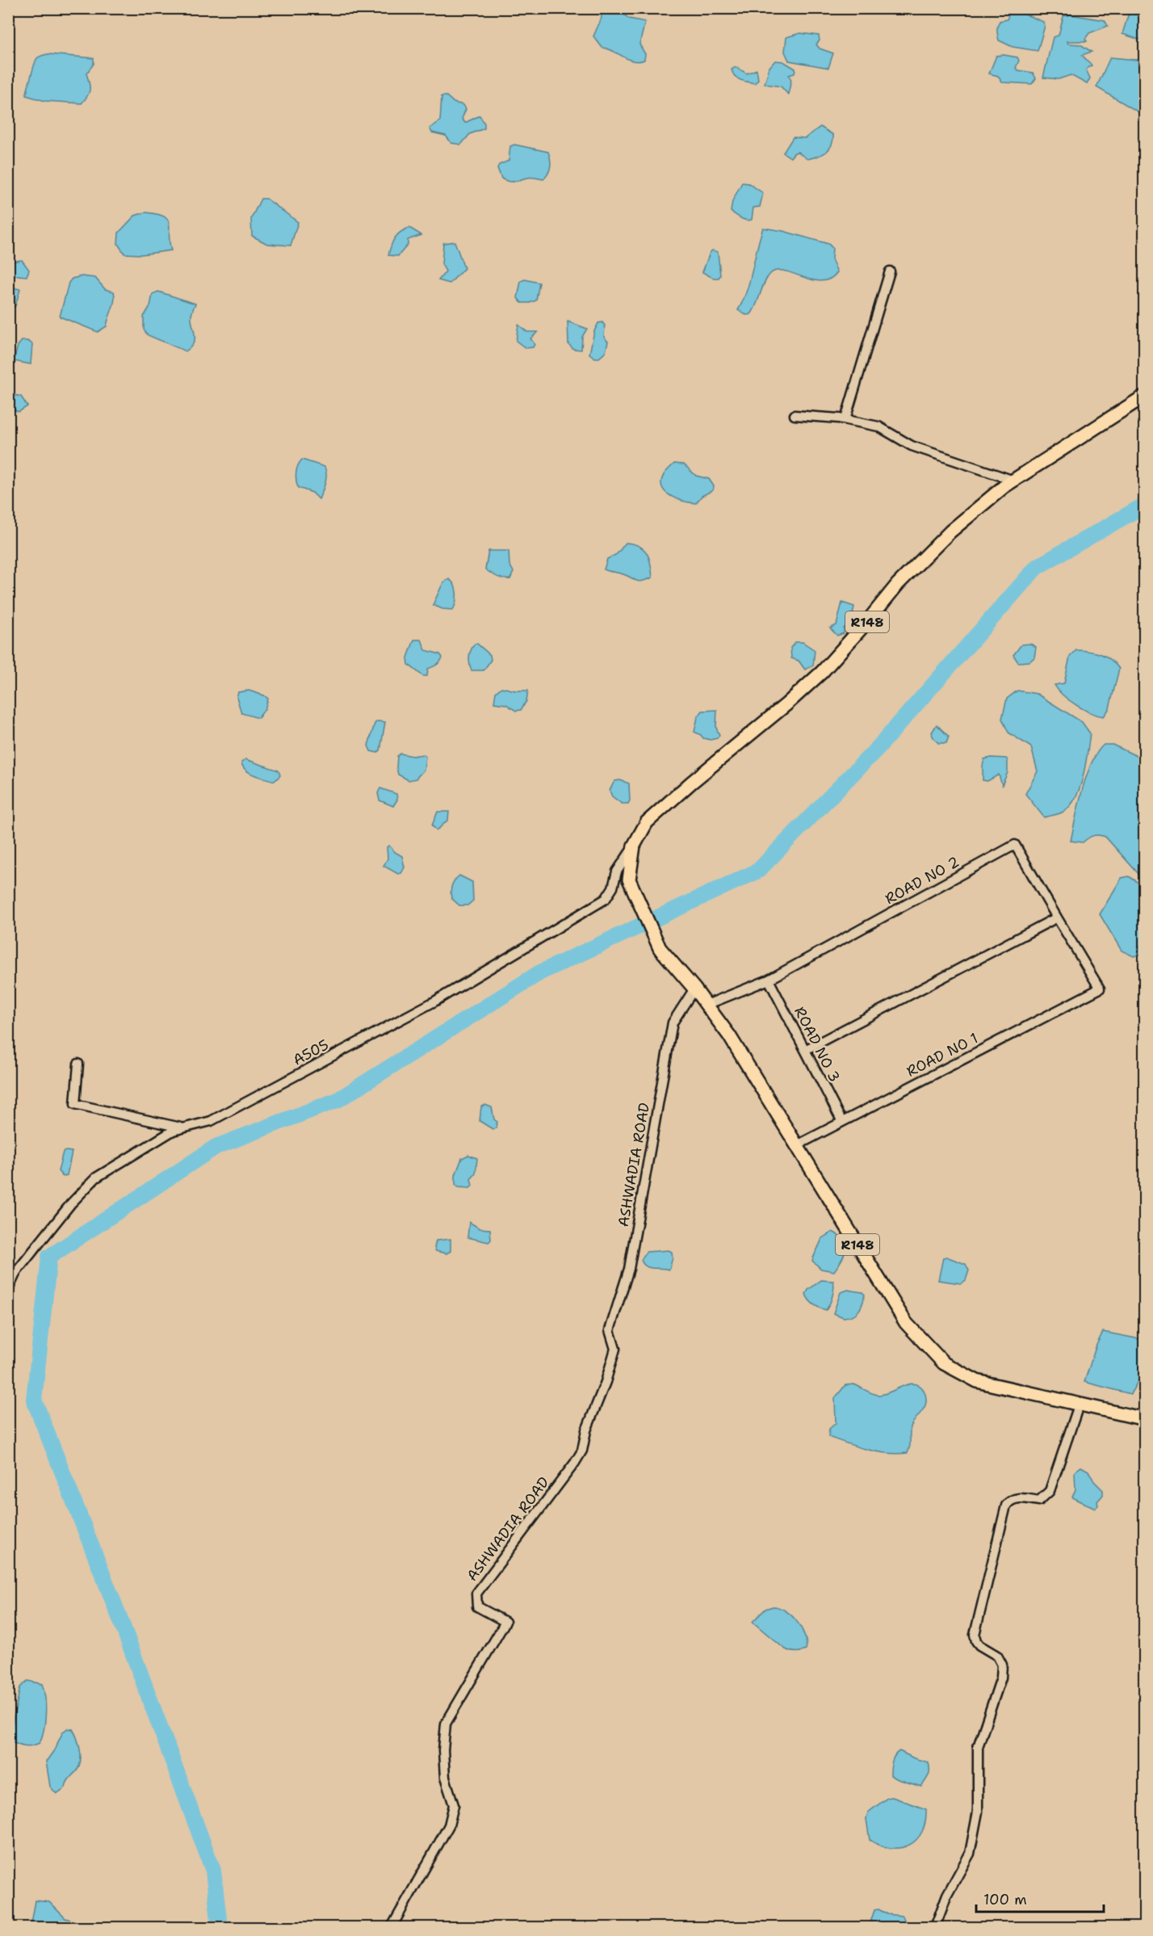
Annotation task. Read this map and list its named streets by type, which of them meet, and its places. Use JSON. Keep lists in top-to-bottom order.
{
  "streets": {
    "main road": ["R148"],
    "street": [
      "ROAD NO 2",
      "ROAD NO 3",
      "A505",
      "ROAD NO 1",
      "ASHWADIA ROAD"
    ]
  },
  "crossings": [
    ["R148", "A505"],
    ["R148", "ROAD NO 1"],
    ["R148", "ASHWADIA ROAD"],
    ["ROAD NO 2", "ROAD NO 3"],
    ["ROAD NO 2", "ROAD NO 1"],
    ["ROAD NO 3", "ROAD NO 1"]
  ],
  "scale_bar": "100 m"
}
